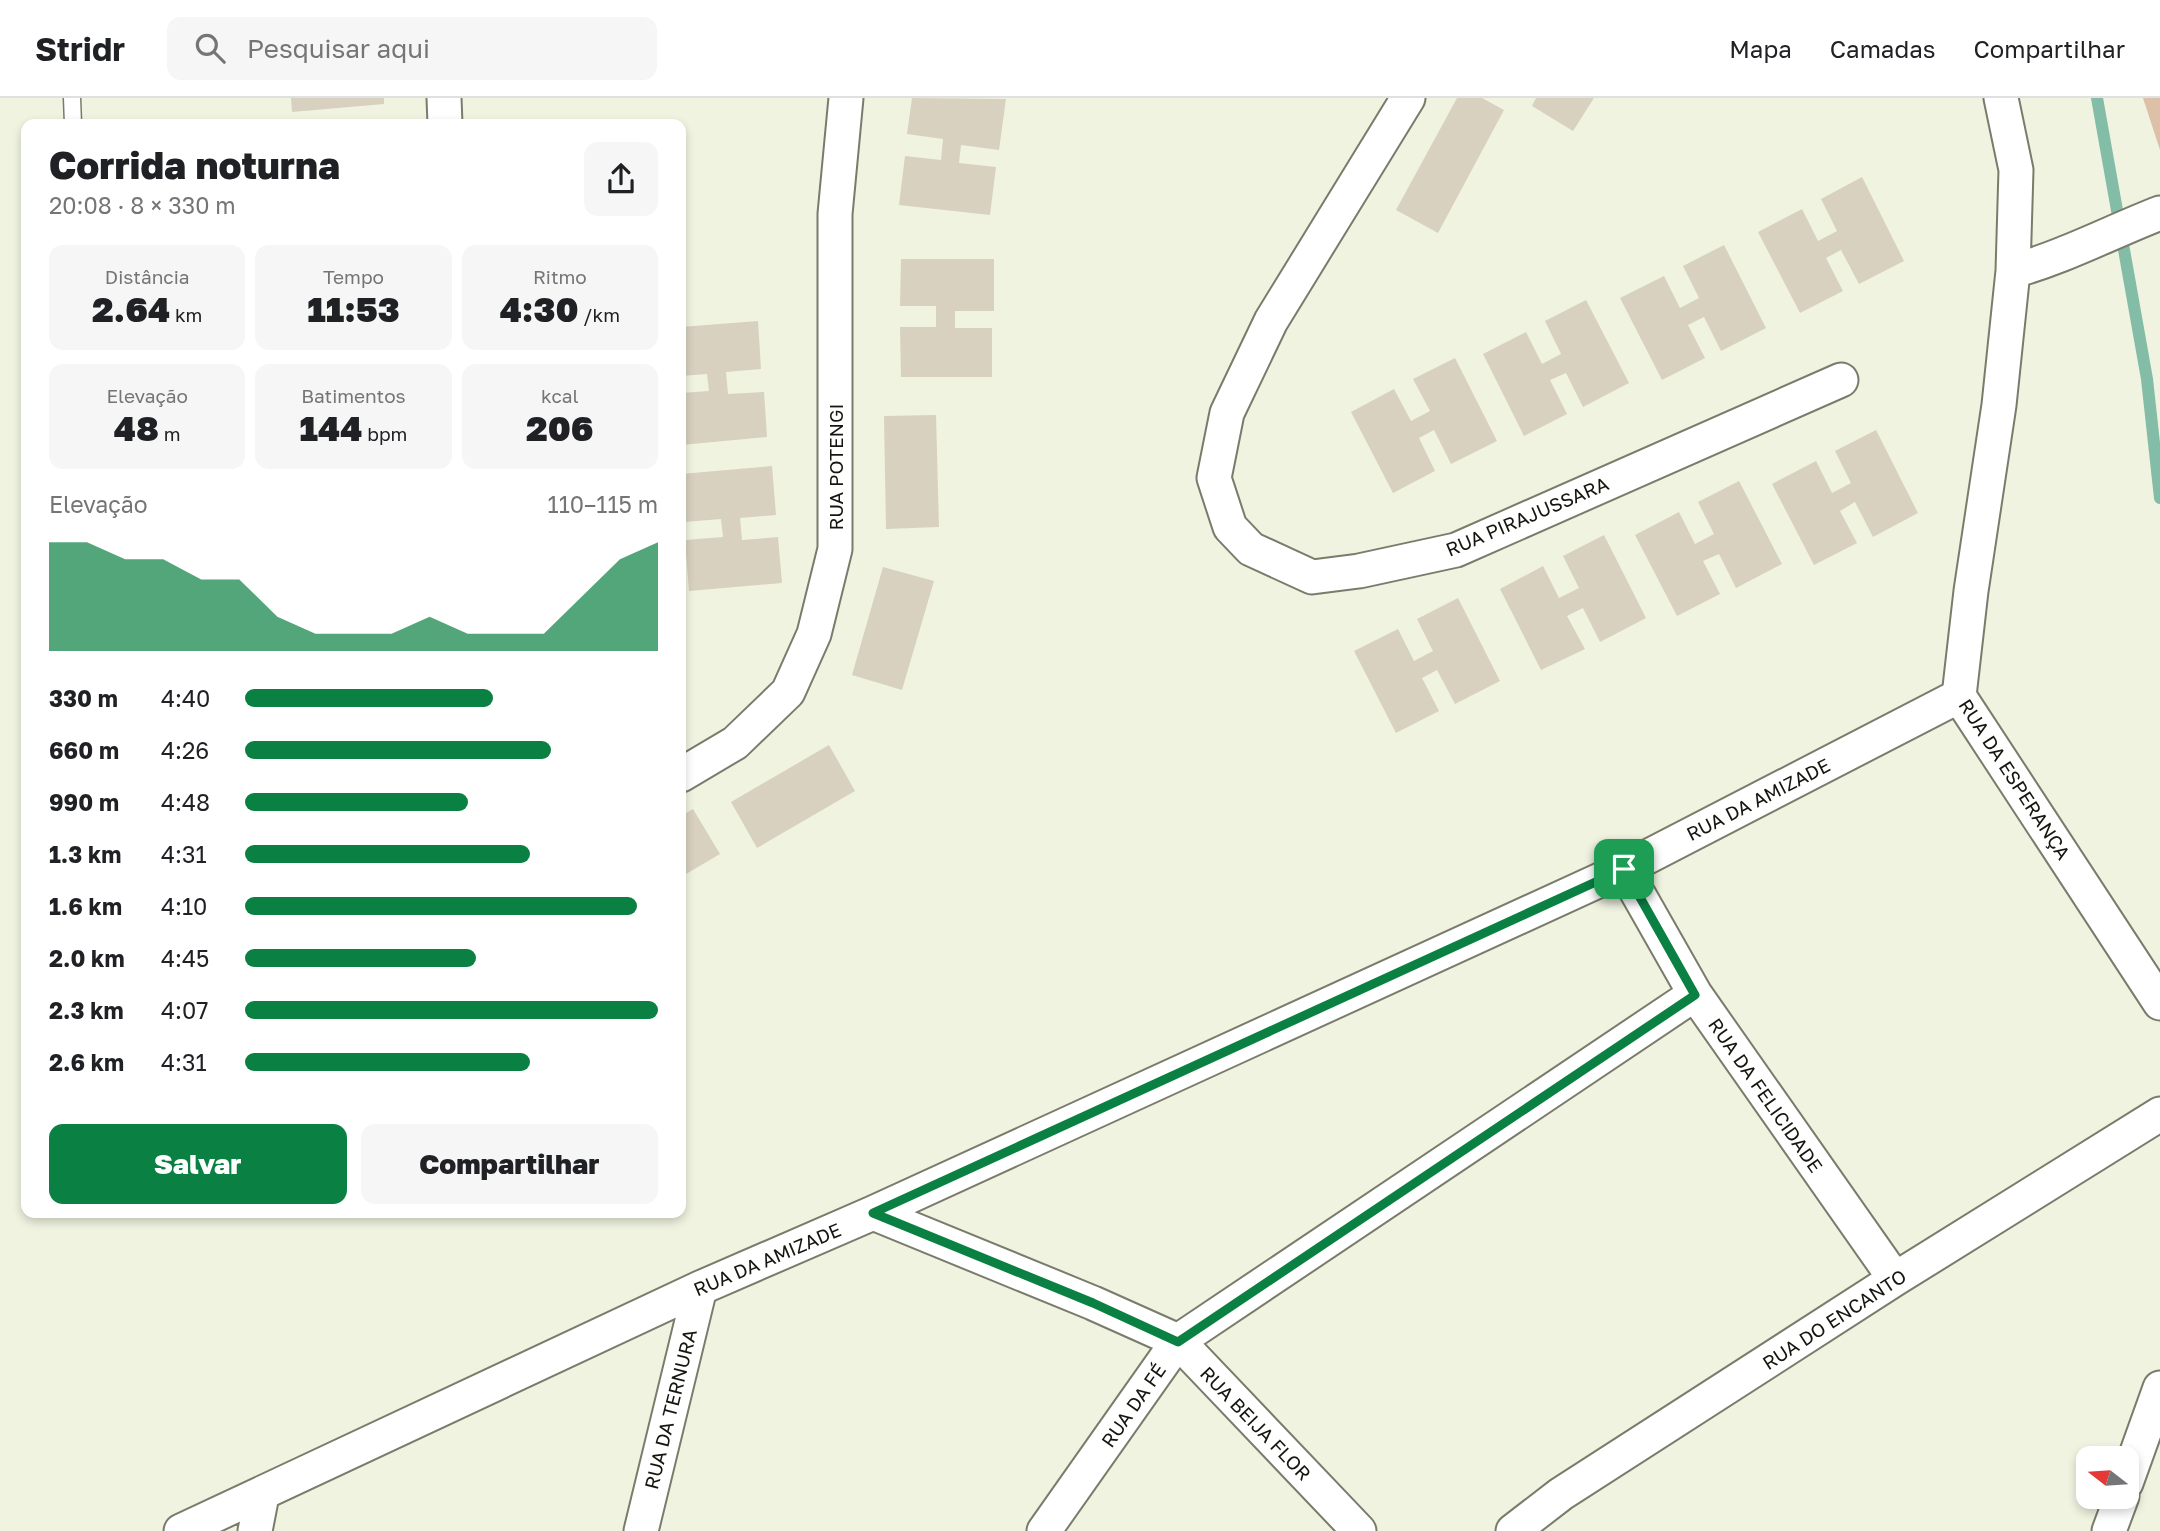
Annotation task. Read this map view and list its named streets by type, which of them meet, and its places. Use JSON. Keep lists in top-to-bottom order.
{
  "streets": {
    "street": [
      "RUA POTENGI",
      "RUA PIRAJUSSARA",
      "RUA DA ESPERANÇA",
      "RUA DA AMIZADE",
      "RUA DA FELICIDADE",
      "RUA DO ENCANTO",
      "RUA DA FÉ",
      "RUA DA TERNURA",
      "RUA BEIJA FLOR"
    ]
  },
  "crossings": [
    ["RUA DA ESPERANÇA", "RUA DA AMIZADE"],
    ["RUA DA AMIZADE", "RUA DA FELICIDADE"],
    ["RUA DA AMIZADE", "RUA DA TERNURA"],
    ["RUA DA AMIZADE", "RUA BEIJA FLOR"],
    ["RUA DA FELICIDADE", "RUA DO ENCANTO"],
    ["RUA DA FELICIDADE", "RUA DA FÉ"],
    ["RUA DA FÉ", "RUA BEIJA FLOR"]
  ],
  "north": "left",
  "page": {
    "header": "Stridr",
    "search": "Pesquisar aqui",
    "nav": ["Mapa", "Camadas", "Compartilhar"],
    "heading": ["Corrida noturna", "20:08 · 8 × 330 m"],
    "stats": [
      ["Distância", "2.64 km"],
      ["Tempo", "11:53"],
      ["Ritmo", "4:30 /km"],
      ["Elevação", "48 m"],
      ["Batimentos", "144 bpm"],
      ["kcal", "206"]
    ],
    "chart": ["Elevação", "110–115 m"],
    "list": [
      {
        "name": "330 m",
        "note": "4:40"
      },
      {
        "name": "660 m",
        "note": "4:26"
      },
      {
        "name": "990 m",
        "note": "4:48"
      },
      {
        "name": "1.3 km",
        "note": "4:31"
      },
      {
        "name": "1.6 km",
        "note": "4:10"
      },
      {
        "name": "2.0 km",
        "note": "4:45"
      },
      {
        "name": "2.3 km",
        "note": "4:07"
      },
      {
        "name": "2.6 km",
        "note": "4:31"
      }
    ],
    "buttons": ["Salvar", "Compartilhar"]
  }
}
